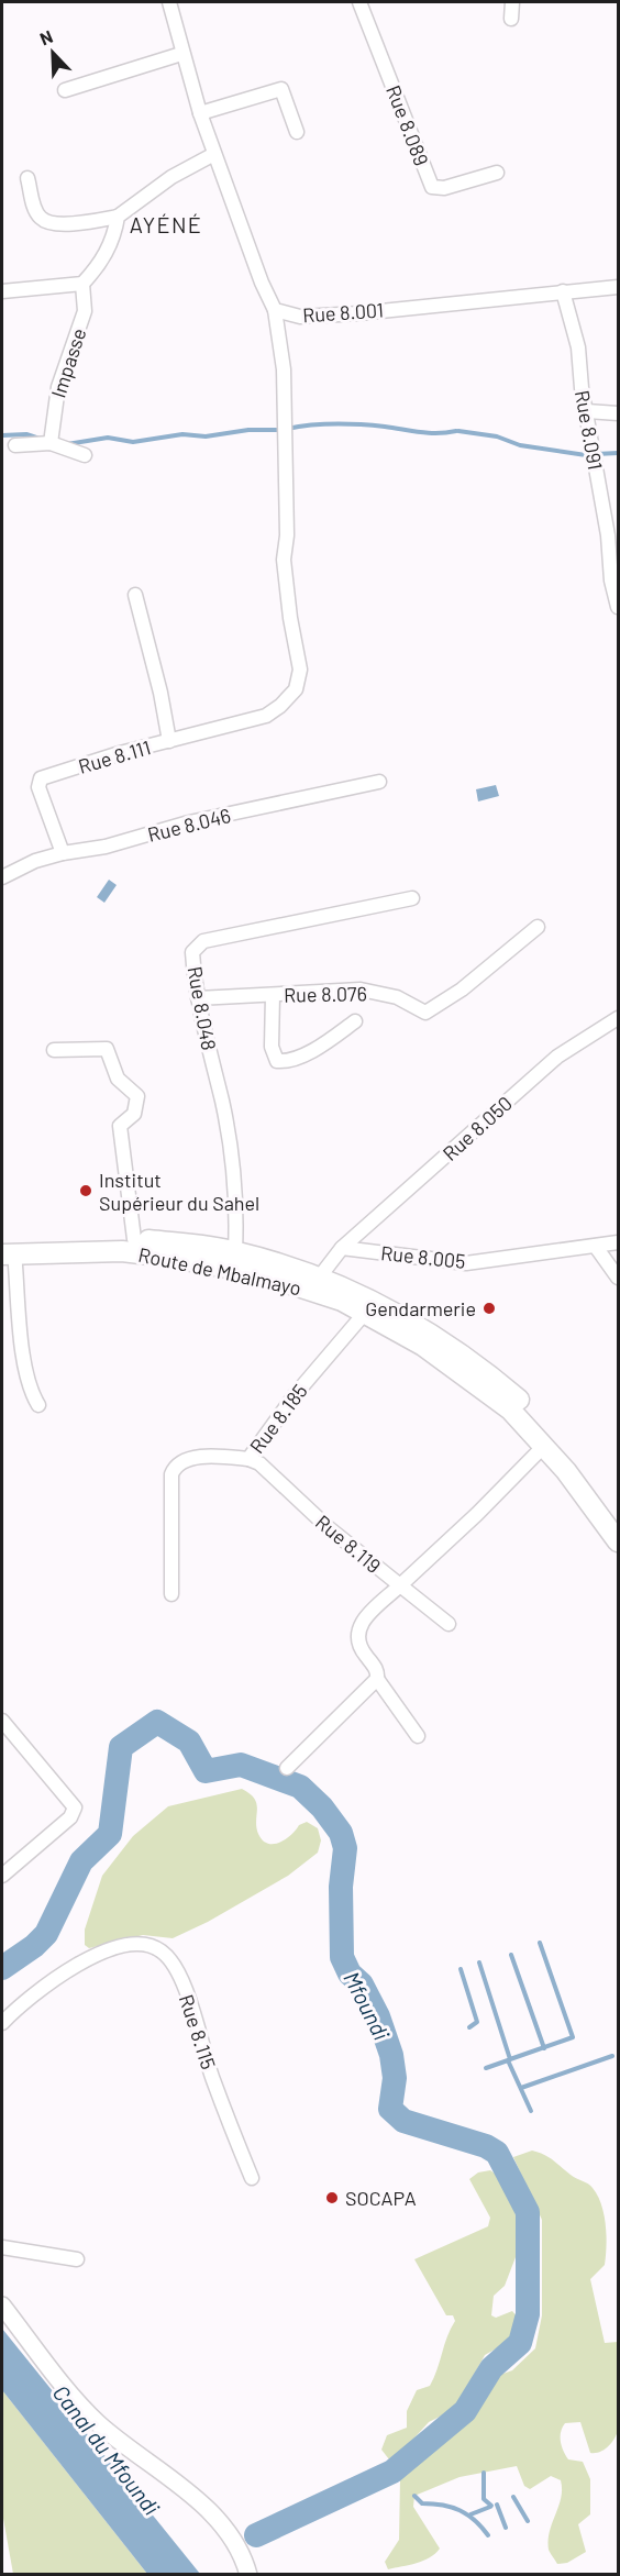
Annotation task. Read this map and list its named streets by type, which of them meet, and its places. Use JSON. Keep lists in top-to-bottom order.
{
  "streets": {
    "highway": ["Route de Mbalmayo"],
    "street": [
      "Rue 8.089",
      "Rue 8.001",
      "Impasse",
      "Rue 8.091",
      "Rue 8.111",
      "Rue 8.046",
      "Rue 8.076",
      "Rue 8.048",
      "Rue 8.050",
      "Rue 8.005",
      "Rue 8.185",
      "Rue 8.119",
      "Rue 8.115"
    ]
  },
  "crossings": [
    ["Rue 8.001", "Rue 8.091"],
    ["Rue 8.001", "Rue 8.111"],
    ["Rue 8.111", "Rue 8.046"],
    ["Rue 8.076", "Rue 8.048"],
    ["Rue 8.050", "Rue 8.005"],
    ["Route de Mbalmayo", "Rue 8.185"],
    ["Route de Mbalmayo", "Rue 8.119"],
    ["Rue 8.185", "Rue 8.119"]
  ],
  "districts": ["AYÉNÉ"],
  "water": ["Mfoundi", "Canal du Mfoundi"],
  "places": ["Institut Supérieur du Sahel", "Gendarmerie", "SOCAPA"],
  "north": "top left"
}
